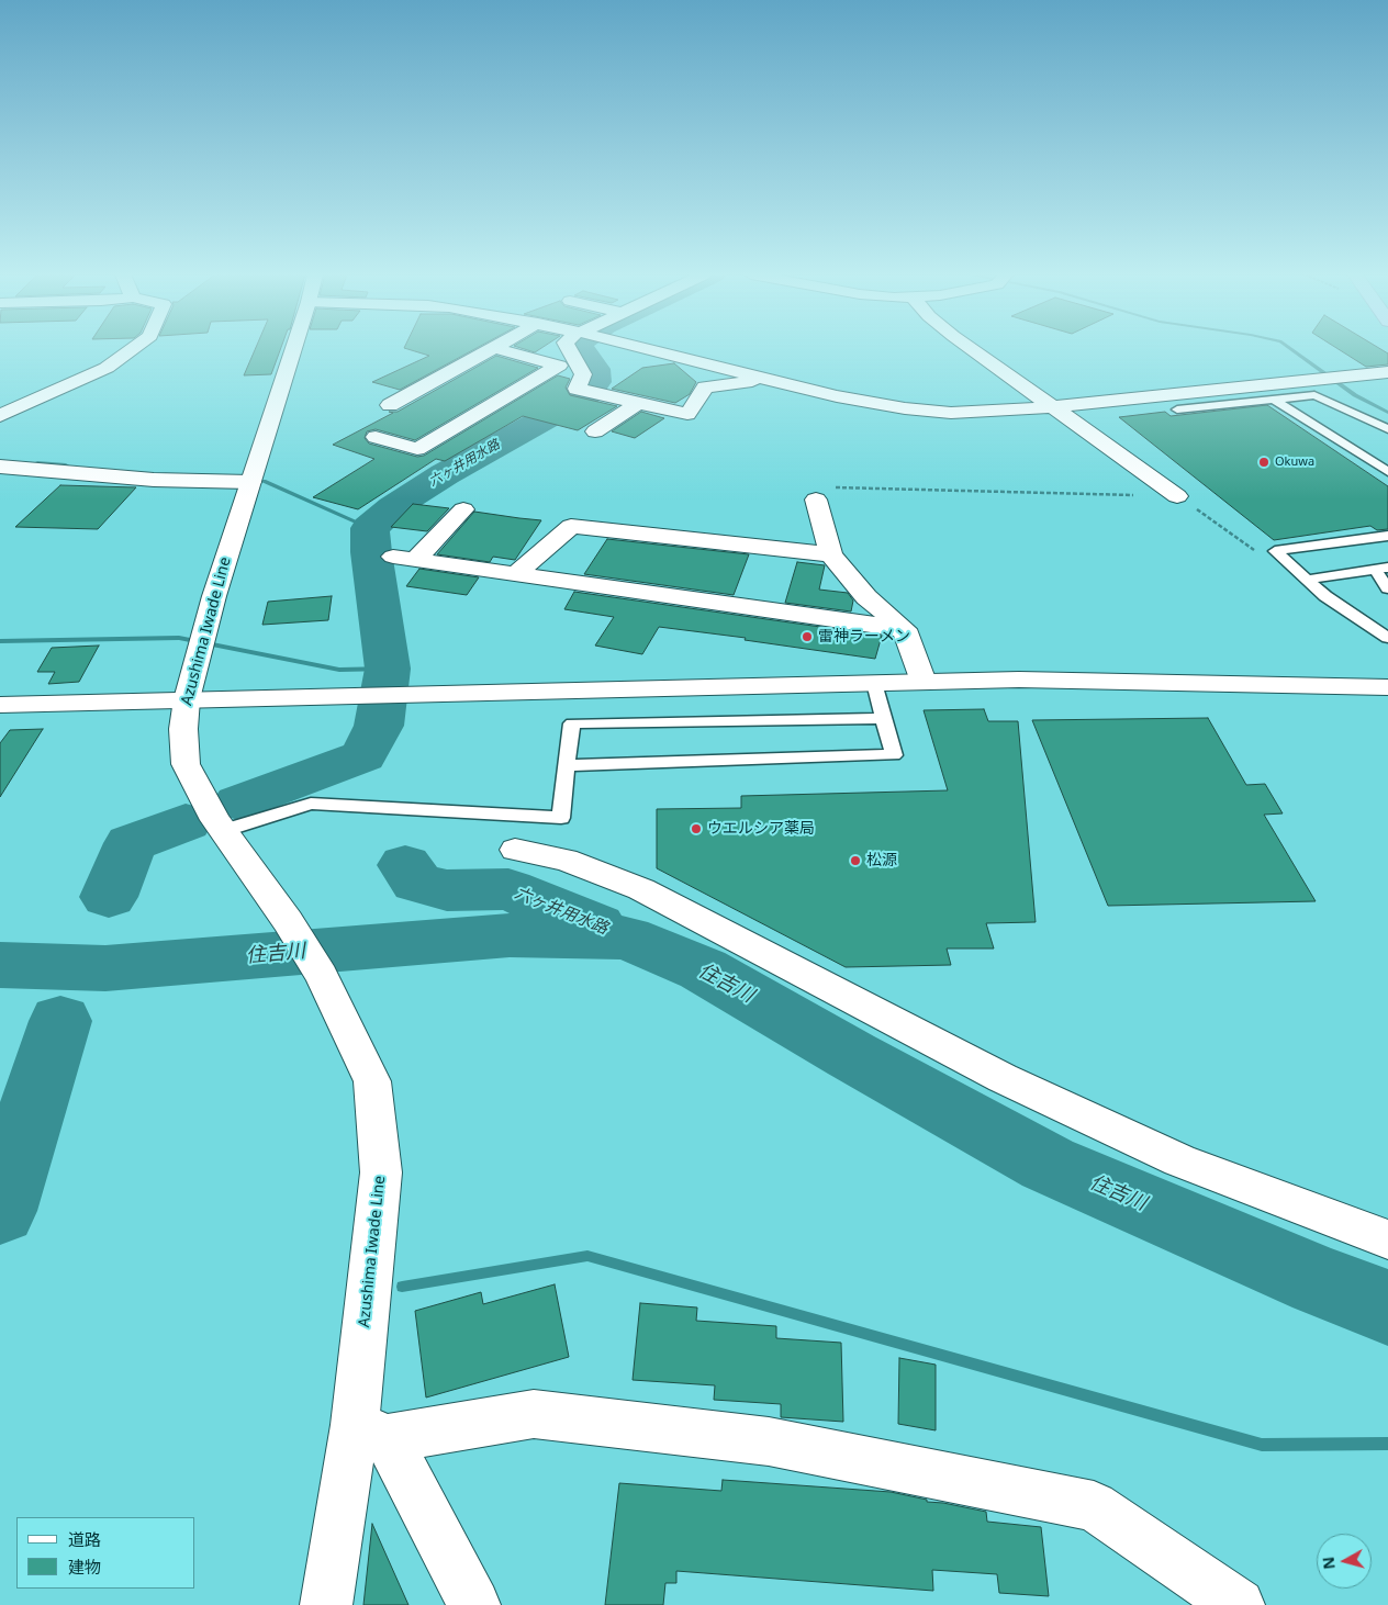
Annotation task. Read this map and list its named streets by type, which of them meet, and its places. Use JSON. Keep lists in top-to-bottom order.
{
  "streets": {
    "street": ["Azushima Iwade Line"]
  },
  "water": ["六ヶ井用水路", "住吉川"],
  "places": [
    "Okuwa",
    "雷神ラーメン",
    "ウエルシア薬局",
    "松源"
  ],
  "legend": ["道路", "建物"],
  "north": "left"
}
